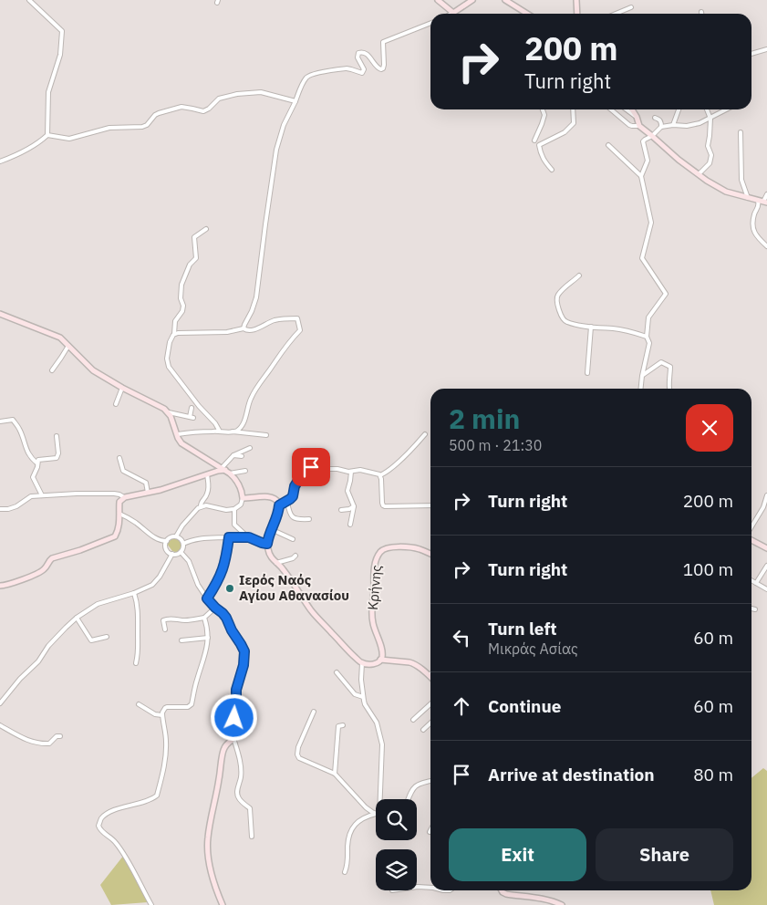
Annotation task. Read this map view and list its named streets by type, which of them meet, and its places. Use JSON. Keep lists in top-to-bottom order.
{
  "streets": {
    "street": ["Κρήνης"]
  },
  "places": ["Ιερός Ναός Αγίου Αθανασίου"],
  "page": {
    "turn": ["200 m", "Turn right"],
    "heading": ["2 min", "500 m · 21:30"],
    "list": [
      {
        "name": "Turn right",
        "value": "200 m"
      },
      {
        "name": "Turn right",
        "value": "100 m"
      },
      {
        "name": "Turn left",
        "note": "Μικράς Ασίας",
        "value": "60 m"
      },
      {
        "name": "Continue",
        "value": "60 m"
      },
      {
        "name": "Arrive at destination",
        "value": "80 m"
      }
    ],
    "buttons": ["Exit", "Share"]
  }
}
